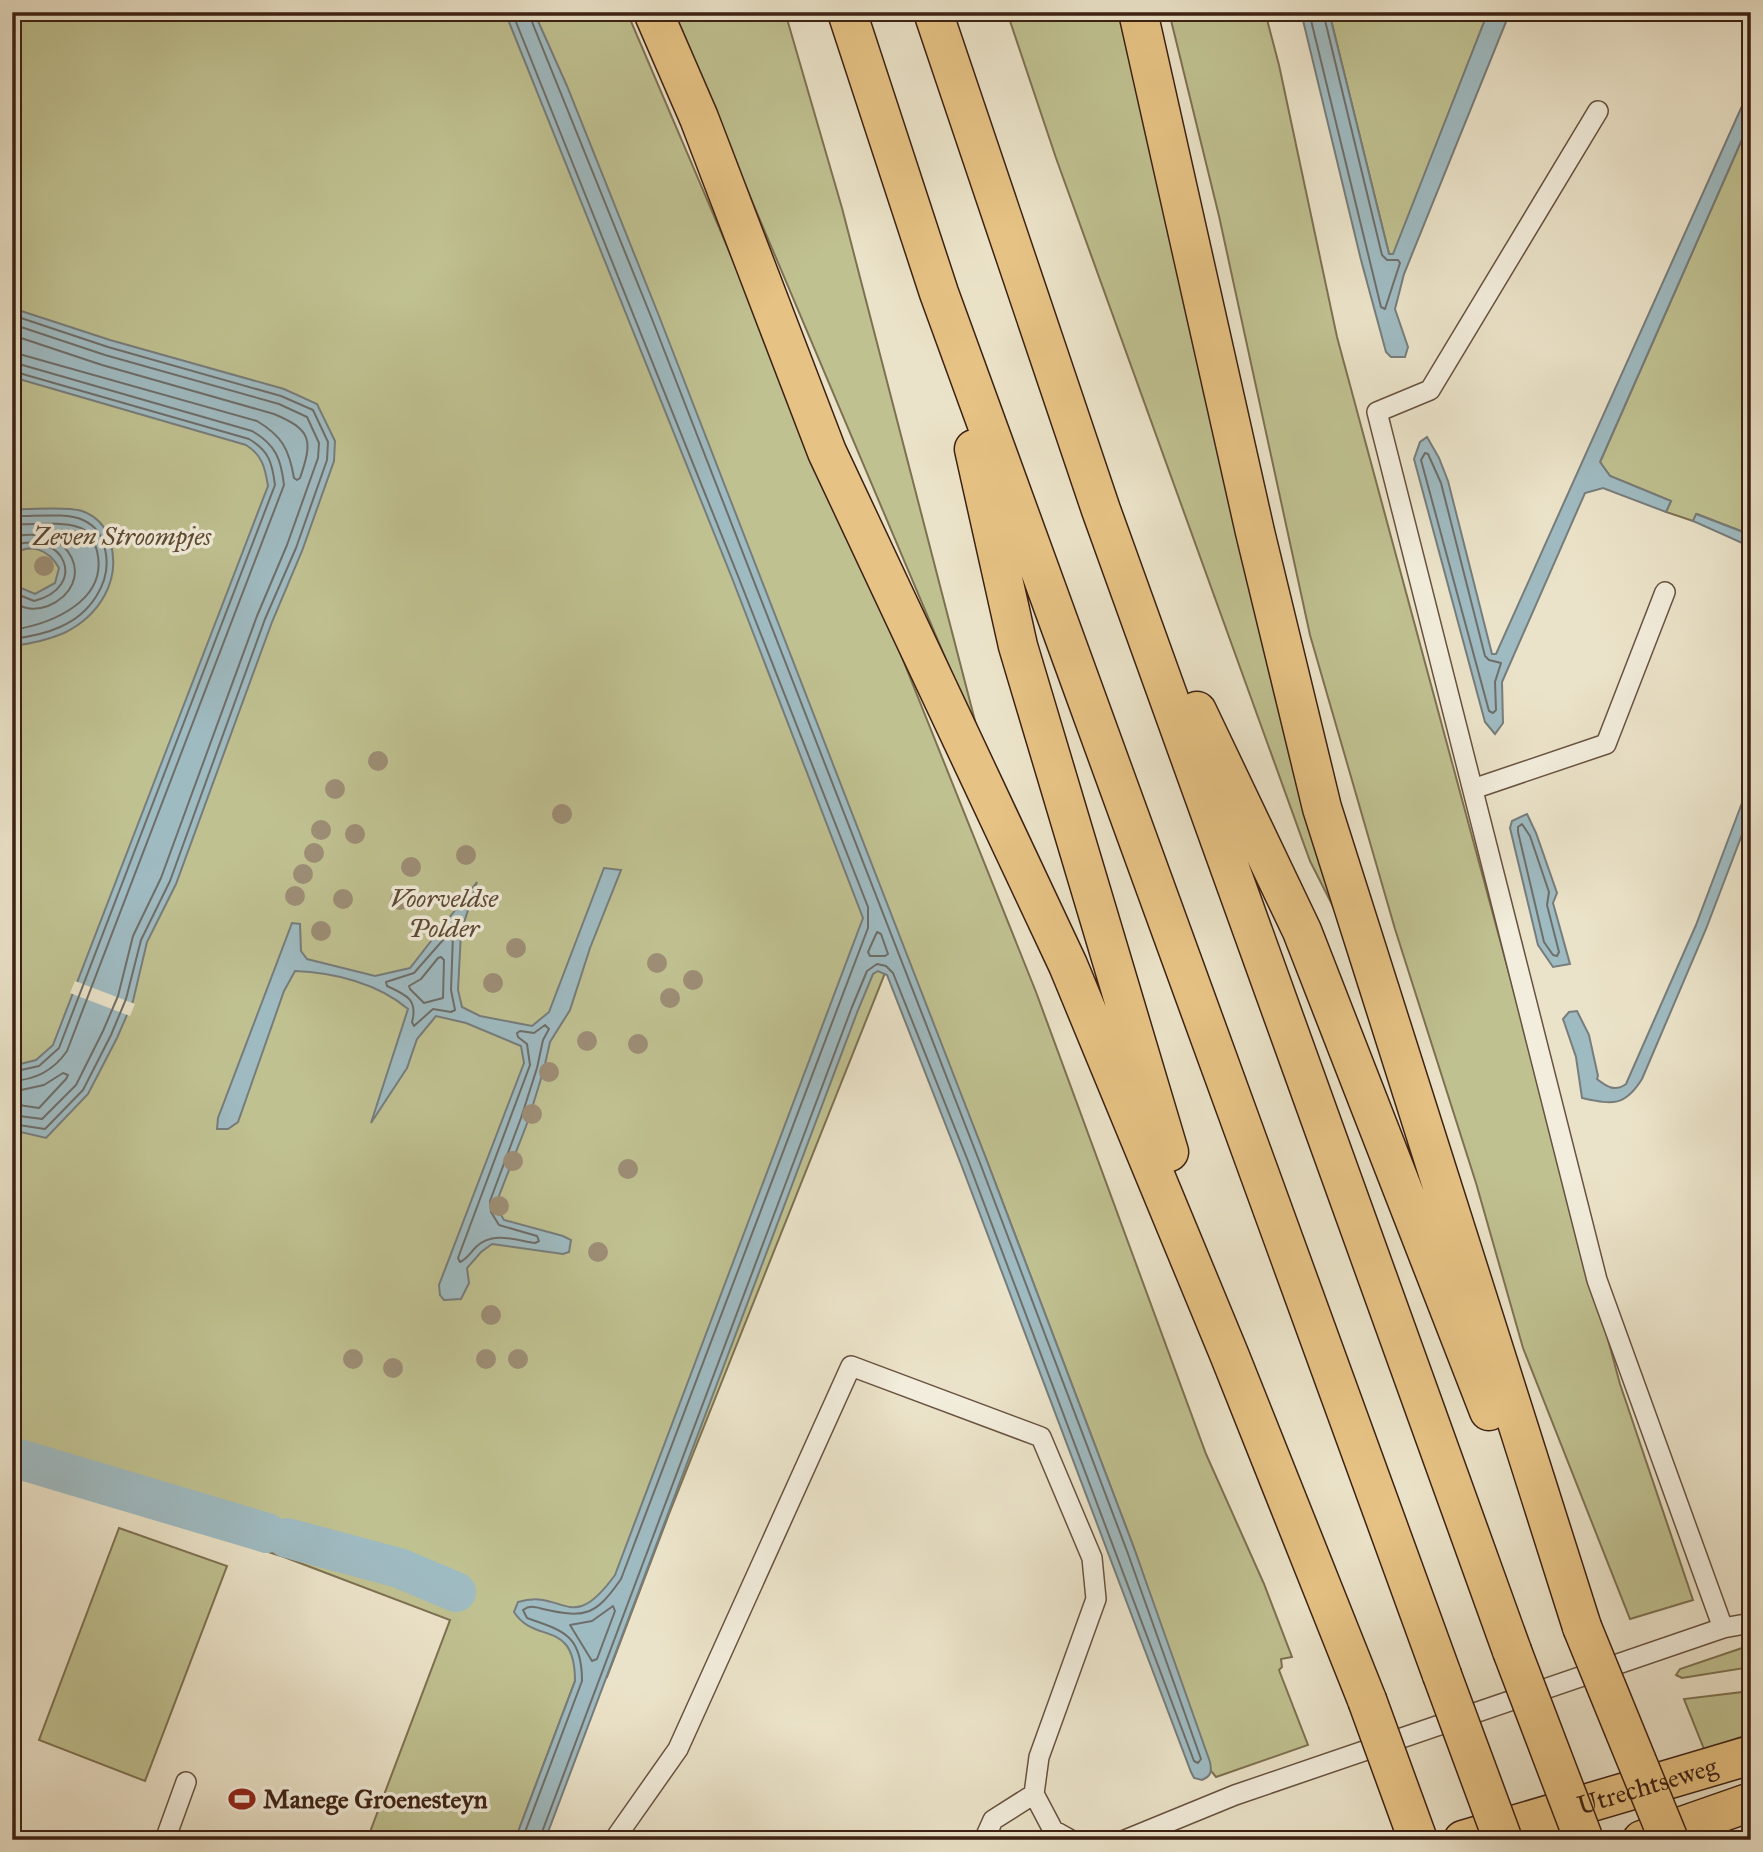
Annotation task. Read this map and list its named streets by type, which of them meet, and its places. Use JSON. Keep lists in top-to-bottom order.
{
  "streets": {
    "main road": ["Utrechtseweg"]
  },
  "parks": ["Zeven Stroompjes", "Voorveldse Polder"],
  "places": {
    "sports": ["Manege Groenesteyn"]
  }
}
